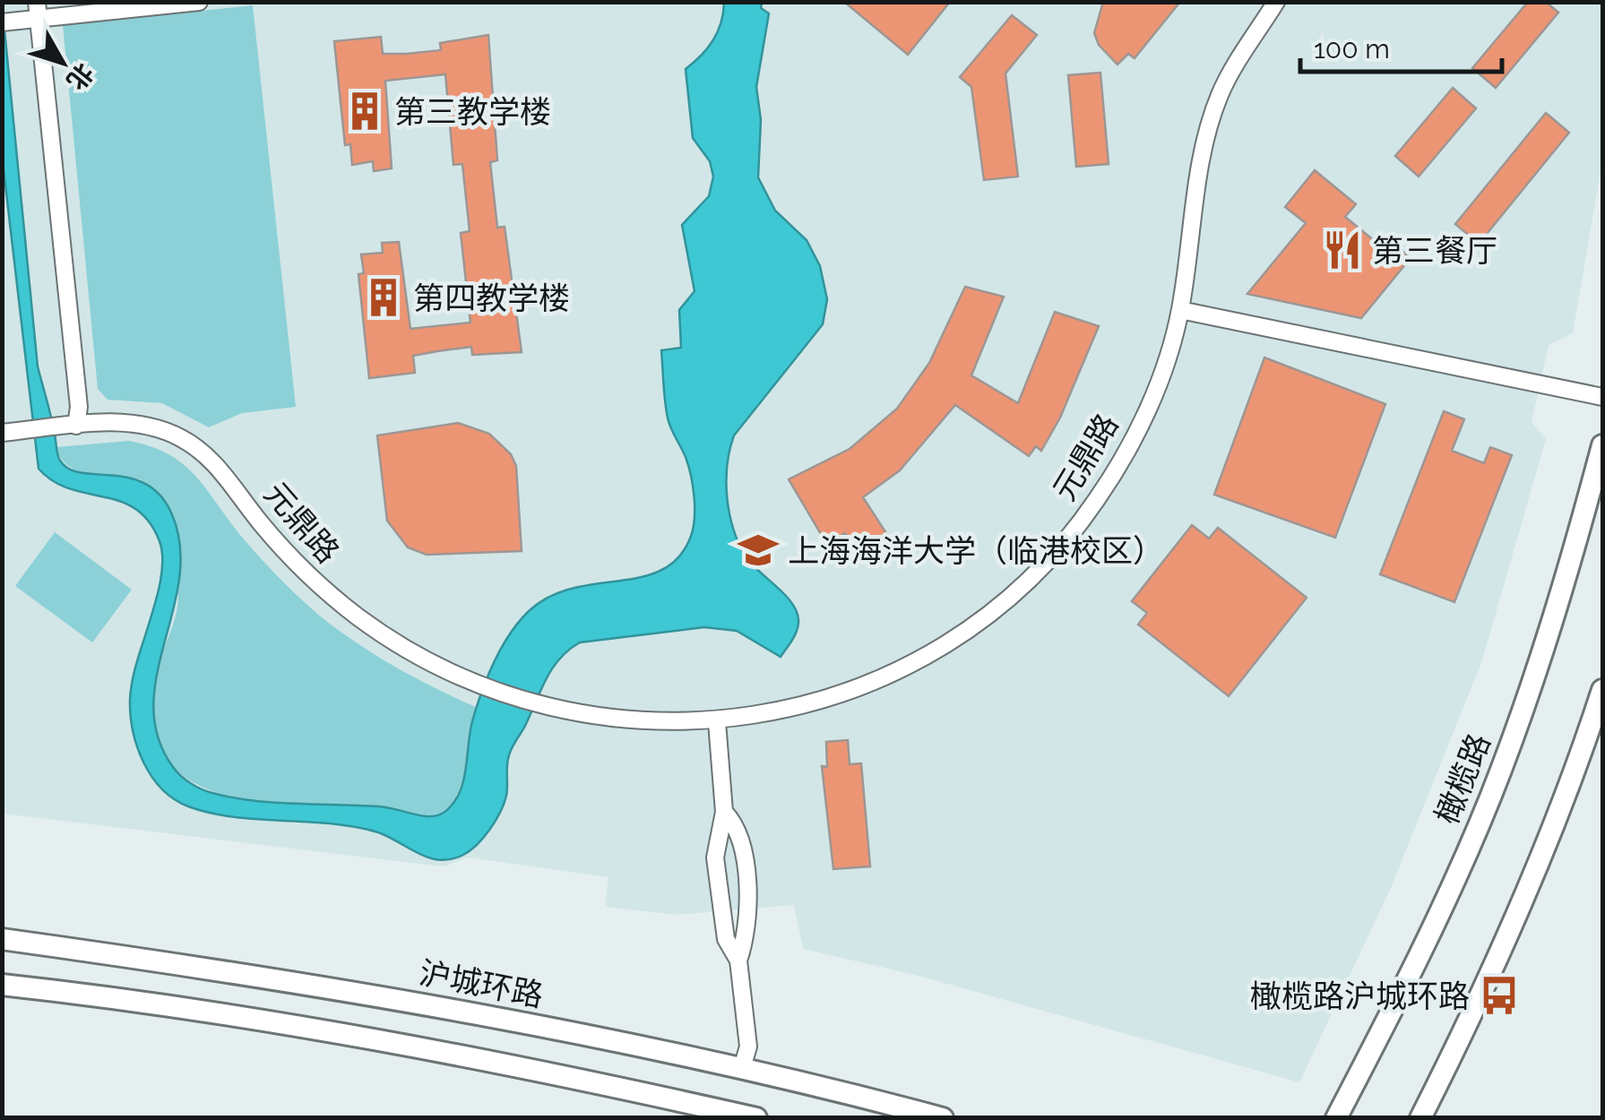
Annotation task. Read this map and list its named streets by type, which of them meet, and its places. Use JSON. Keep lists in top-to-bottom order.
{
  "streets": {
    "main road": ["橄榄路", "沪城环路"],
    "street": ["元鼎路"]
  },
  "places": {
    "building": ["第三教学楼", "第四教学楼"],
    "restaurant": ["第三餐厅"],
    "school or university": ["上海海洋大学（临港校区）"],
    "bus stop": ["橄榄路沪城环路"]
  },
  "scale_bar": "100 m",
  "north": "bottom right"
}
